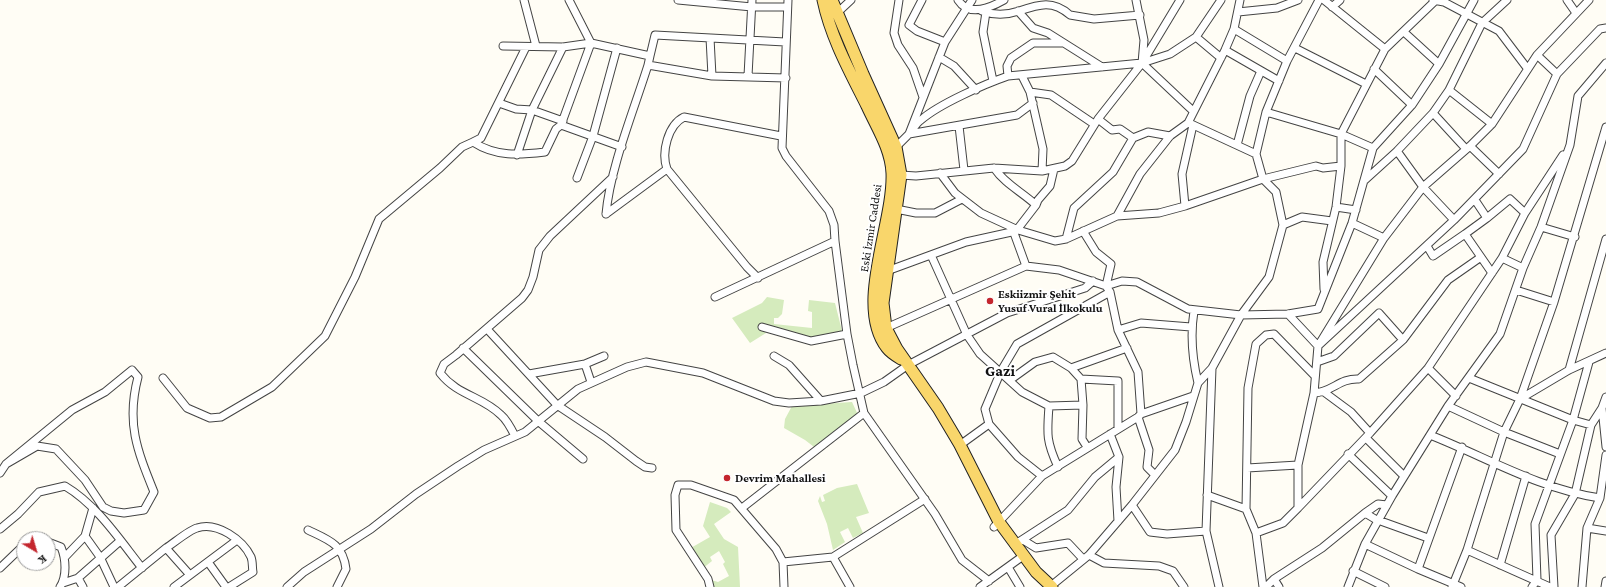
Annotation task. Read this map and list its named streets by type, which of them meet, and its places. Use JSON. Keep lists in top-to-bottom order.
{
  "streets": {
    "main road": ["Eski İzmir Caddesi"]
  },
  "districts": ["Gazi"],
  "places": ["Eskiizmir Şehit Yusuf Vural İlkokulu", "Devrim Mahallesi"],
  "north": "bottom right"
}
